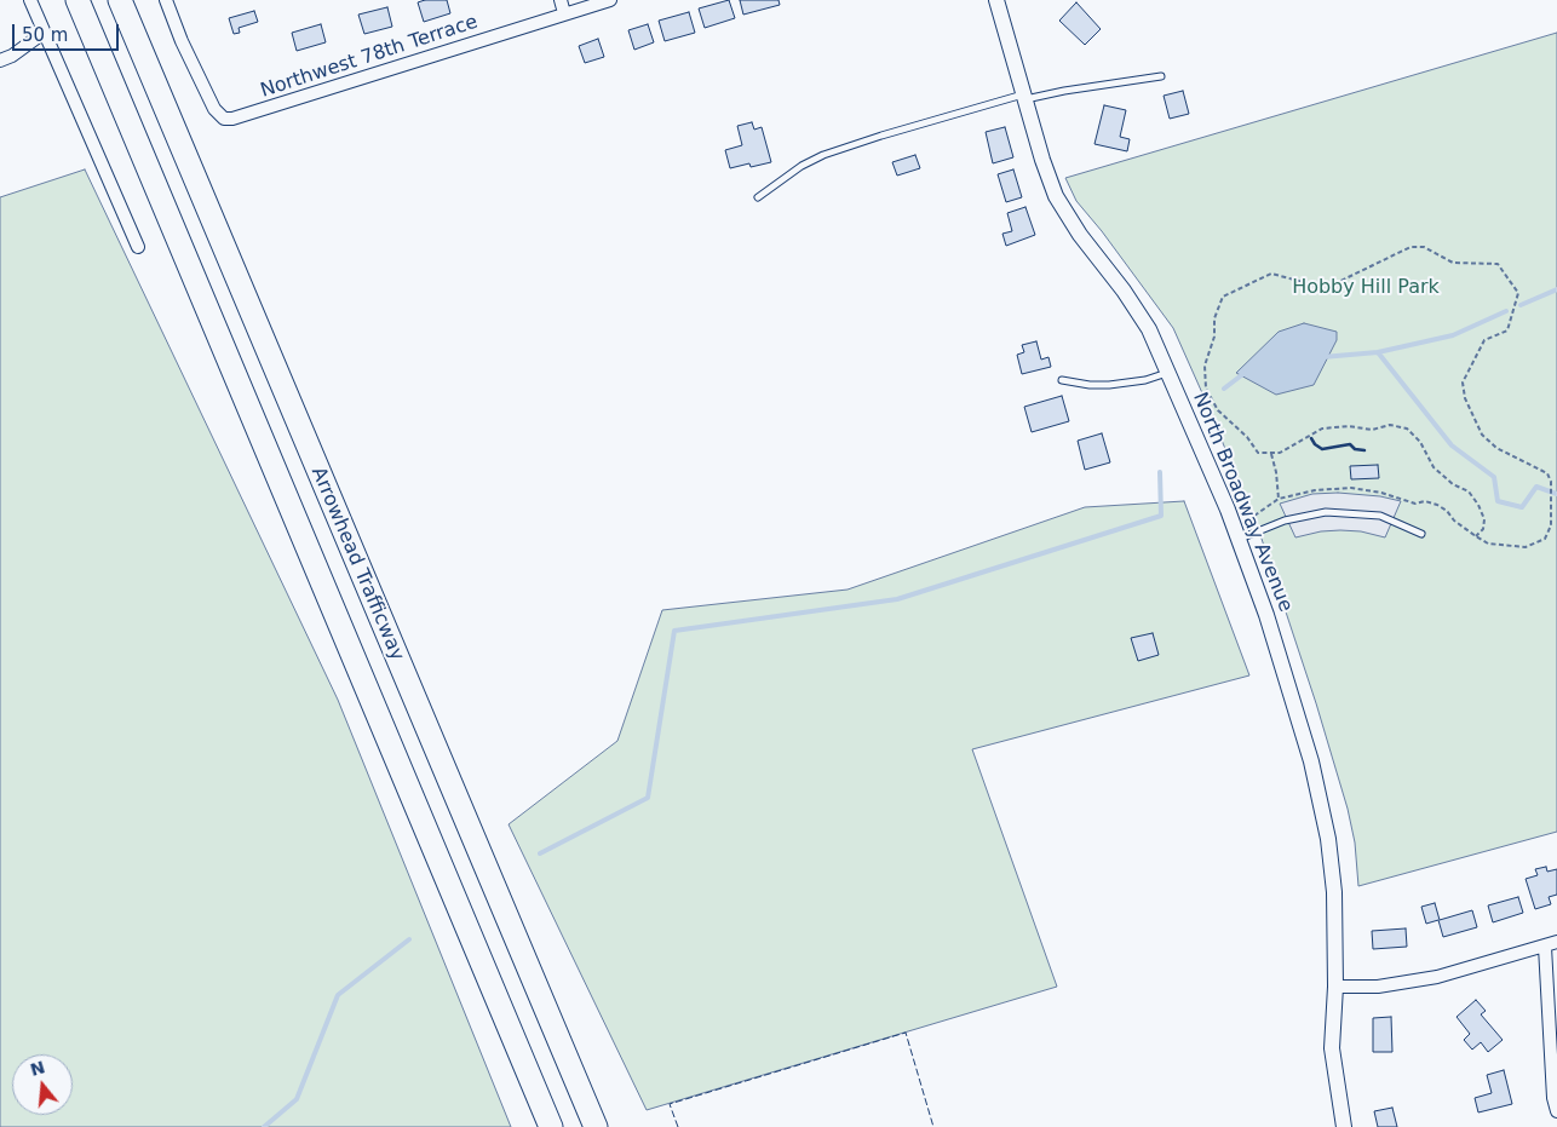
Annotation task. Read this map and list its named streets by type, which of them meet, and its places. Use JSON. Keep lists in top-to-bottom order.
{
  "streets": {
    "highway": ["Arrowhead Trafficway"],
    "street": ["Northwest 78th Terrace", "North Broadway Avenue"]
  },
  "parks": ["Hobby Hill Park"],
  "scale_bar": "50 m",
  "north": "top"
}
